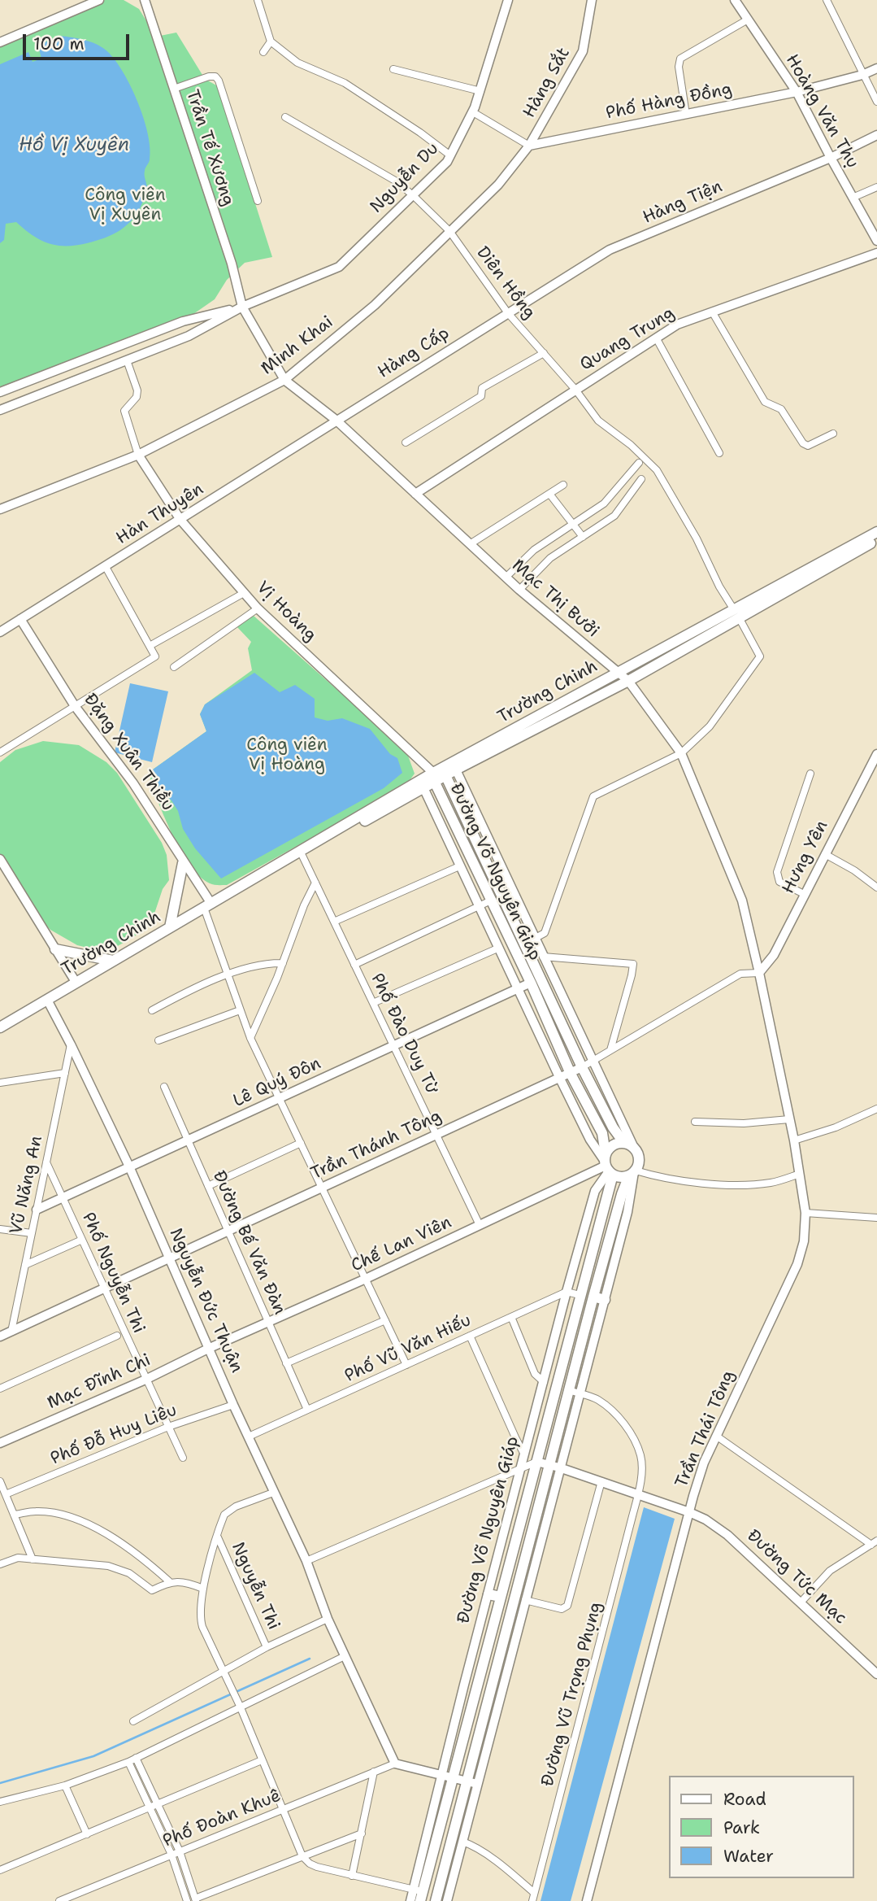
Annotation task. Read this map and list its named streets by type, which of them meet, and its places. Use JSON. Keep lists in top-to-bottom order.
{
  "streets": {
    "main road": ["Trường Chinh", "Đường Võ Nguyên Giáp"],
    "street": [
      "Hàng Sắt",
      "Phố Hàng Đồng",
      "Hoàng Văn Thụ",
      "Trần Tế Xương",
      "Nguyễn Du",
      "Hàng Tiện",
      "Diên Hồng",
      "Quang Trung",
      "Minh Khai",
      "Hàng Cấp",
      "Hàn Thuyên",
      "Mạc Thị Bưởi",
      "Vị Hoàng",
      "Đặng Xuân Thiều",
      "Hưng Yên",
      "Phố Đào Duy Từ",
      "Lê Quý Đôn",
      "Trần Thánh Tông",
      "Vũ Năng An",
      "Đường Bế Văn Đàn",
      "Chế Lan Viên",
      "Phố Nguyễn Thi",
      "Nguyễn Đức Thuận",
      "Phố Vũ Văn Hiếu",
      "Mạc Đĩnh Chi",
      "Trần Thái Tông",
      "Phố Đỗ Huy Liêu",
      "Đường Tức Mạc",
      "Nguyễn Thi",
      "Đường Vũ Trọng Phụng",
      "Phố Đoàn Khuê"
    ]
  },
  "crossings": [
    ["Hàng Sắt", "Phố Hàng Đồng"],
    ["Hàng Sắt", "Minh Khai"],
    ["Phố Hàng Đồng", "Hoàng Văn Thụ"],
    ["Phố Hàng Đồng", "Minh Khai"],
    ["Hoàng Văn Thụ", "Hàng Tiện"],
    ["Trần Tế Xương", "Nguyễn Du"],
    ["Trần Tế Xương", "Mạc Thị Bưởi"],
    ["Nguyễn Du", "Diên Hồng"],
    ["Nguyễn Du", "Mạc Thị Bưởi"],
    ["Hàng Tiện", "Diên Hồng"],
    ["Hàng Tiện", "Hàng Cấp"],
    ["Diên Hồng", "Quang Trung"],
    ["Diên Hồng", "Minh Khai"],
    ["Diên Hồng", "Hàng Cấp"],
    ["Diên Hồng", "Mạc Thị Bưởi"],
    ["Diên Hồng", "Trường Chinh"],
    ["Quang Trung", "Mạc Thị Bưởi"],
    ["Minh Khai", "Mạc Thị Bưởi"],
    ["Minh Khai", "Vị Hoàng"],
    ["Hàng Cấp", "Hàn Thuyên"],
    ["Hàng Cấp", "Mạc Thị Bưởi"],
    ["Hàn Thuyên", "Mạc Thị Bưởi"],
    ["Hàn Thuyên", "Vị Hoàng"],
    ["Hàn Thuyên", "Đặng Xuân Thiều"],
    ["Mạc Thị Bưởi", "Trường Chinh"],
    ["Mạc Thị Bưởi", "Hưng Yên"],
    ["Mạc Thị Bưởi", "Trần Thánh Tông"],
    ["Mạc Thị Bưởi", "Trần Thái Tông"],
    ["Vị Hoàng", "Trường Chinh"],
    ["Vị Hoàng", "Đường Võ Nguyên Giáp"],
    ["Trường Chinh", "Đặng Xuân Thiều"],
    ["Trường Chinh", "Đường Võ Nguyên Giáp"],
    ["Trường Chinh", "Phố Đào Duy Từ"],
    ["Trường Chinh", "Nguyễn Đức Thuận"],
    ["Hưng Yên", "Trần Thánh Tông"],
    ["Hưng Yên", "Trần Thái Tông"],
    ["Đường Võ Nguyên Giáp", "Lê Quý Đôn"],
    ["Đường Võ Nguyên Giáp", "Trần Thánh Tông"],
    ["Đường Võ Nguyên Giáp", "Chế Lan Viên"],
    ["Đường Võ Nguyên Giáp", "Phố Vũ Văn Hiếu"],
    ["Đường Võ Nguyên Giáp", "Đường Tức Mạc"],
    ["Phố Đào Duy Từ", "Lê Quý Đôn"],
    ["Phố Đào Duy Từ", "Trần Thánh Tông"],
    ["Phố Đào Duy Từ", "Chế Lan Viên"],
    ["Lê Quý Đôn", "Vũ Năng An"],
    ["Lê Quý Đôn", "Đường Bế Văn Đàn"],
    ["Lê Quý Đôn", "Phố Nguyễn Thi"],
    ["Lê Quý Đôn", "Nguyễn Đức Thuận"],
    ["Trần Thánh Tông", "Vũ Năng An"],
    ["Trần Thánh Tông", "Đường Bế Văn Đàn"],
    ["Trần Thánh Tông", "Phố Nguyễn Thi"],
    ["Trần Thánh Tông", "Nguyễn Đức Thuận"],
    ["Trần Thánh Tông", "Trần Thái Tông"],
    ["Vũ Năng An", "Phố Nguyễn Thi"],
    ["Vũ Năng An", "Nguyễn Đức Thuận"],
    ["Đường Bế Văn Đàn", "Chế Lan Viên"],
    ["Đường Bế Văn Đàn", "Phố Vũ Văn Hiếu"],
    ["Chế Lan Viên", "Nguyễn Đức Thuận"],
    ["Chế Lan Viên", "Mạc Đĩnh Chi"],
    ["Phố Nguyễn Thi", "Mạc Đĩnh Chi"],
    ["Phố Nguyễn Thi", "Phố Đỗ Huy Liêu"],
    ["Nguyễn Đức Thuận", "Phố Vũ Văn Hiếu"],
    ["Nguyễn Đức Thuận", "Mạc Đĩnh Chi"],
    ["Nguyễn Đức Thuận", "Phố Đỗ Huy Liêu"],
    ["Nguyễn Đức Thuận", "Phố Đoàn Khuê"],
    ["Trần Thái Tông", "Đường Tức Mạc"],
    ["Đường Tức Mạc", "Đường Vũ Trọng Phụng"]
  ],
  "water": ["Hồ Vị Xuyên"],
  "parks": ["Công viên Vị Xuyên", "Công viên Vị Hoàng"],
  "legend": ["Road", "Park", "Water"],
  "scale_bar": "100 m"
}
